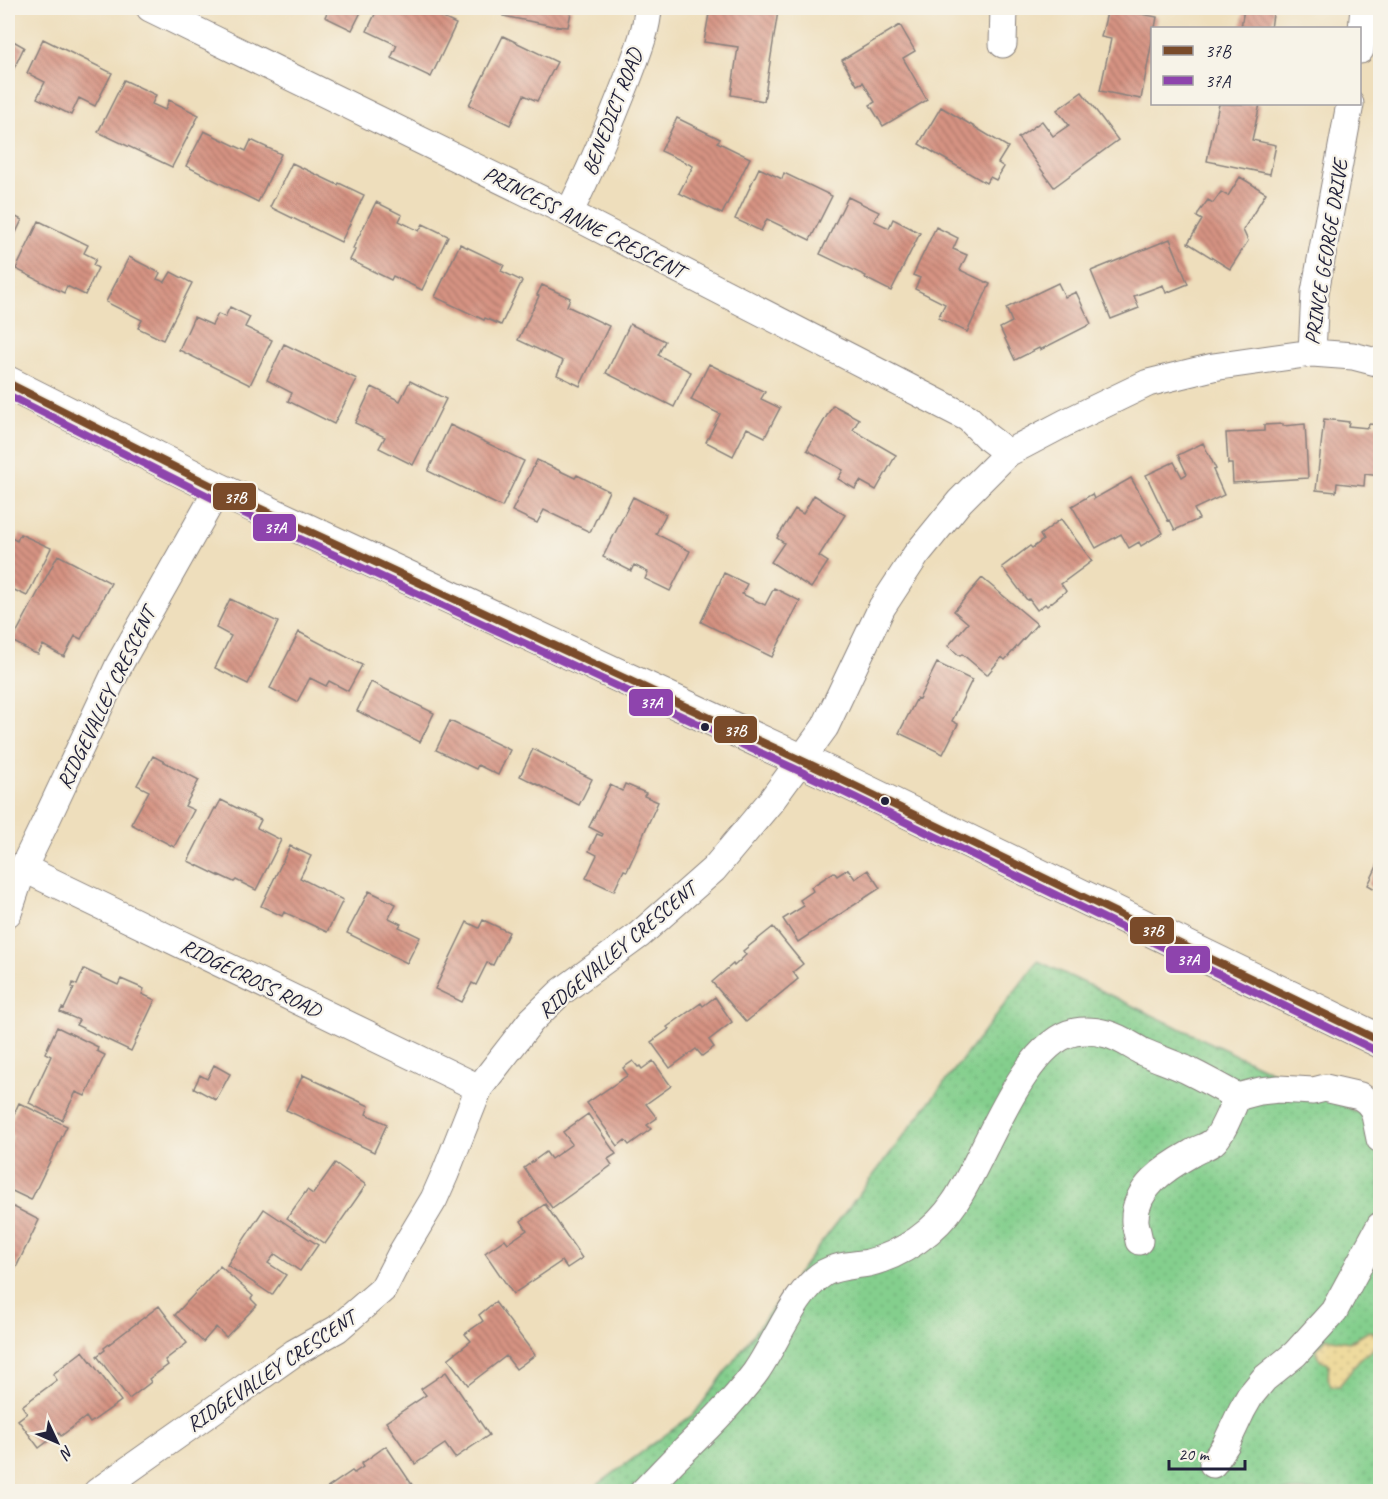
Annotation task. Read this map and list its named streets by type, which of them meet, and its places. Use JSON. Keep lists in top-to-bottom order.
{
  "streets": {
    "street": [
      "BENEDICT ROAD",
      "PRINCESS ANNE CRESCENT",
      "PRINCE GEORGE DRIVE",
      "RIDGEVALLEY CRESCENT",
      "RIDGECROSS ROAD"
    ]
  },
  "crossings": [
    ["BENEDICT ROAD", "PRINCESS ANNE CRESCENT"],
    ["PRINCESS ANNE CRESCENT", "PRINCE GEORGE DRIVE"],
    ["PRINCE GEORGE DRIVE", "RIDGEVALLEY CRESCENT"],
    ["RIDGEVALLEY CRESCENT", "RIDGECROSS ROAD"]
  ],
  "lines": ["transit line 37B", "transit line 37A"],
  "legend": ["37B", "37A"],
  "scale_bar": "20 m",
  "north": "bottom right"
}
